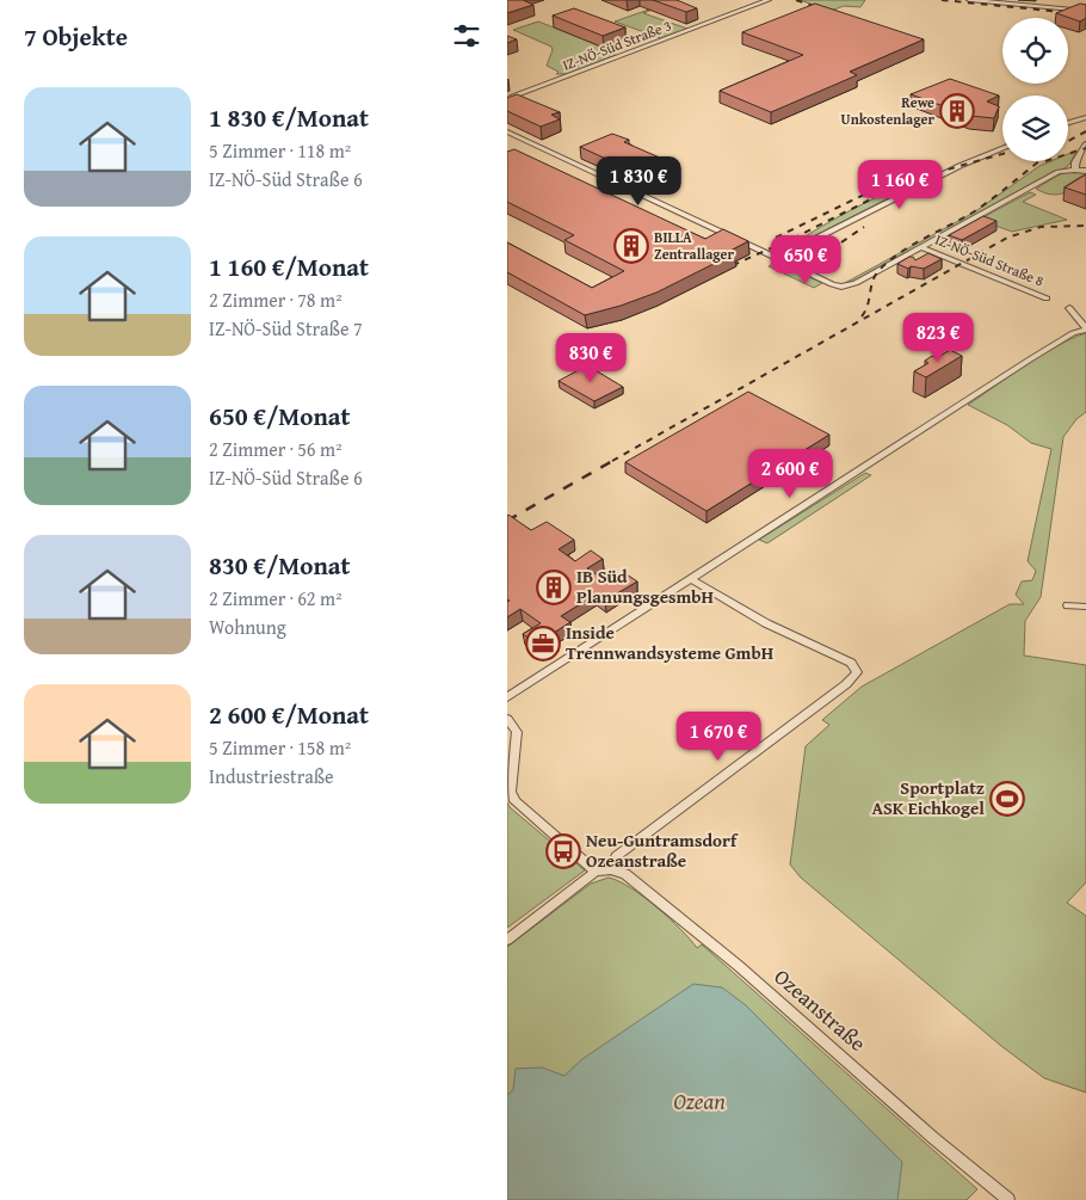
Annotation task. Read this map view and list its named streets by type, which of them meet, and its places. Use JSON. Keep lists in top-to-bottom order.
{
  "streets": {
    "street": ["IZ-NÖ-Süd Straße 3", "IZ-NÖ-Süd Straße 8", "Ozeanstraße"]
  },
  "water": ["Ozean"],
  "places": {
    "building": ["Rewe Unkostenlager", "BILLA Zentrallager", "IB Süd PlanungsgesmbH"],
    "office": ["Inside Trennwandsysteme GmbH"],
    "sports": ["Sportplatz ASK Eichkogel"],
    "bus stop": ["Neu-Guntramsdorf Ozeanstraße"]
  },
  "page": {
    "heading": "7 Objekte",
    "list": [
      {
        "name": "1 830 €/Monat",
        "note": "5 Zimmer · 118 m² · IZ-NÖ-Süd Straße 6"
      },
      {
        "name": "1 160 €/Monat",
        "note": "2 Zimmer · 78 m² · IZ-NÖ-Süd Straße 7"
      },
      {
        "name": "650 €/Monat",
        "note": "2 Zimmer · 56 m² · IZ-NÖ-Süd Straße 6"
      },
      {
        "name": "830 €/Monat",
        "note": "2 Zimmer · 62 m² · Wohnung"
      },
      {
        "name": "2 600 €/Monat",
        "note": "5 Zimmer · 158 m² · Industriestraße"
      }
    ],
    "price": [
      "1 830 €",
      "1 160 €",
      "650 €",
      "823 €",
      "830 €",
      "2 600 €",
      "1 670 €"
    ]
  }
}
